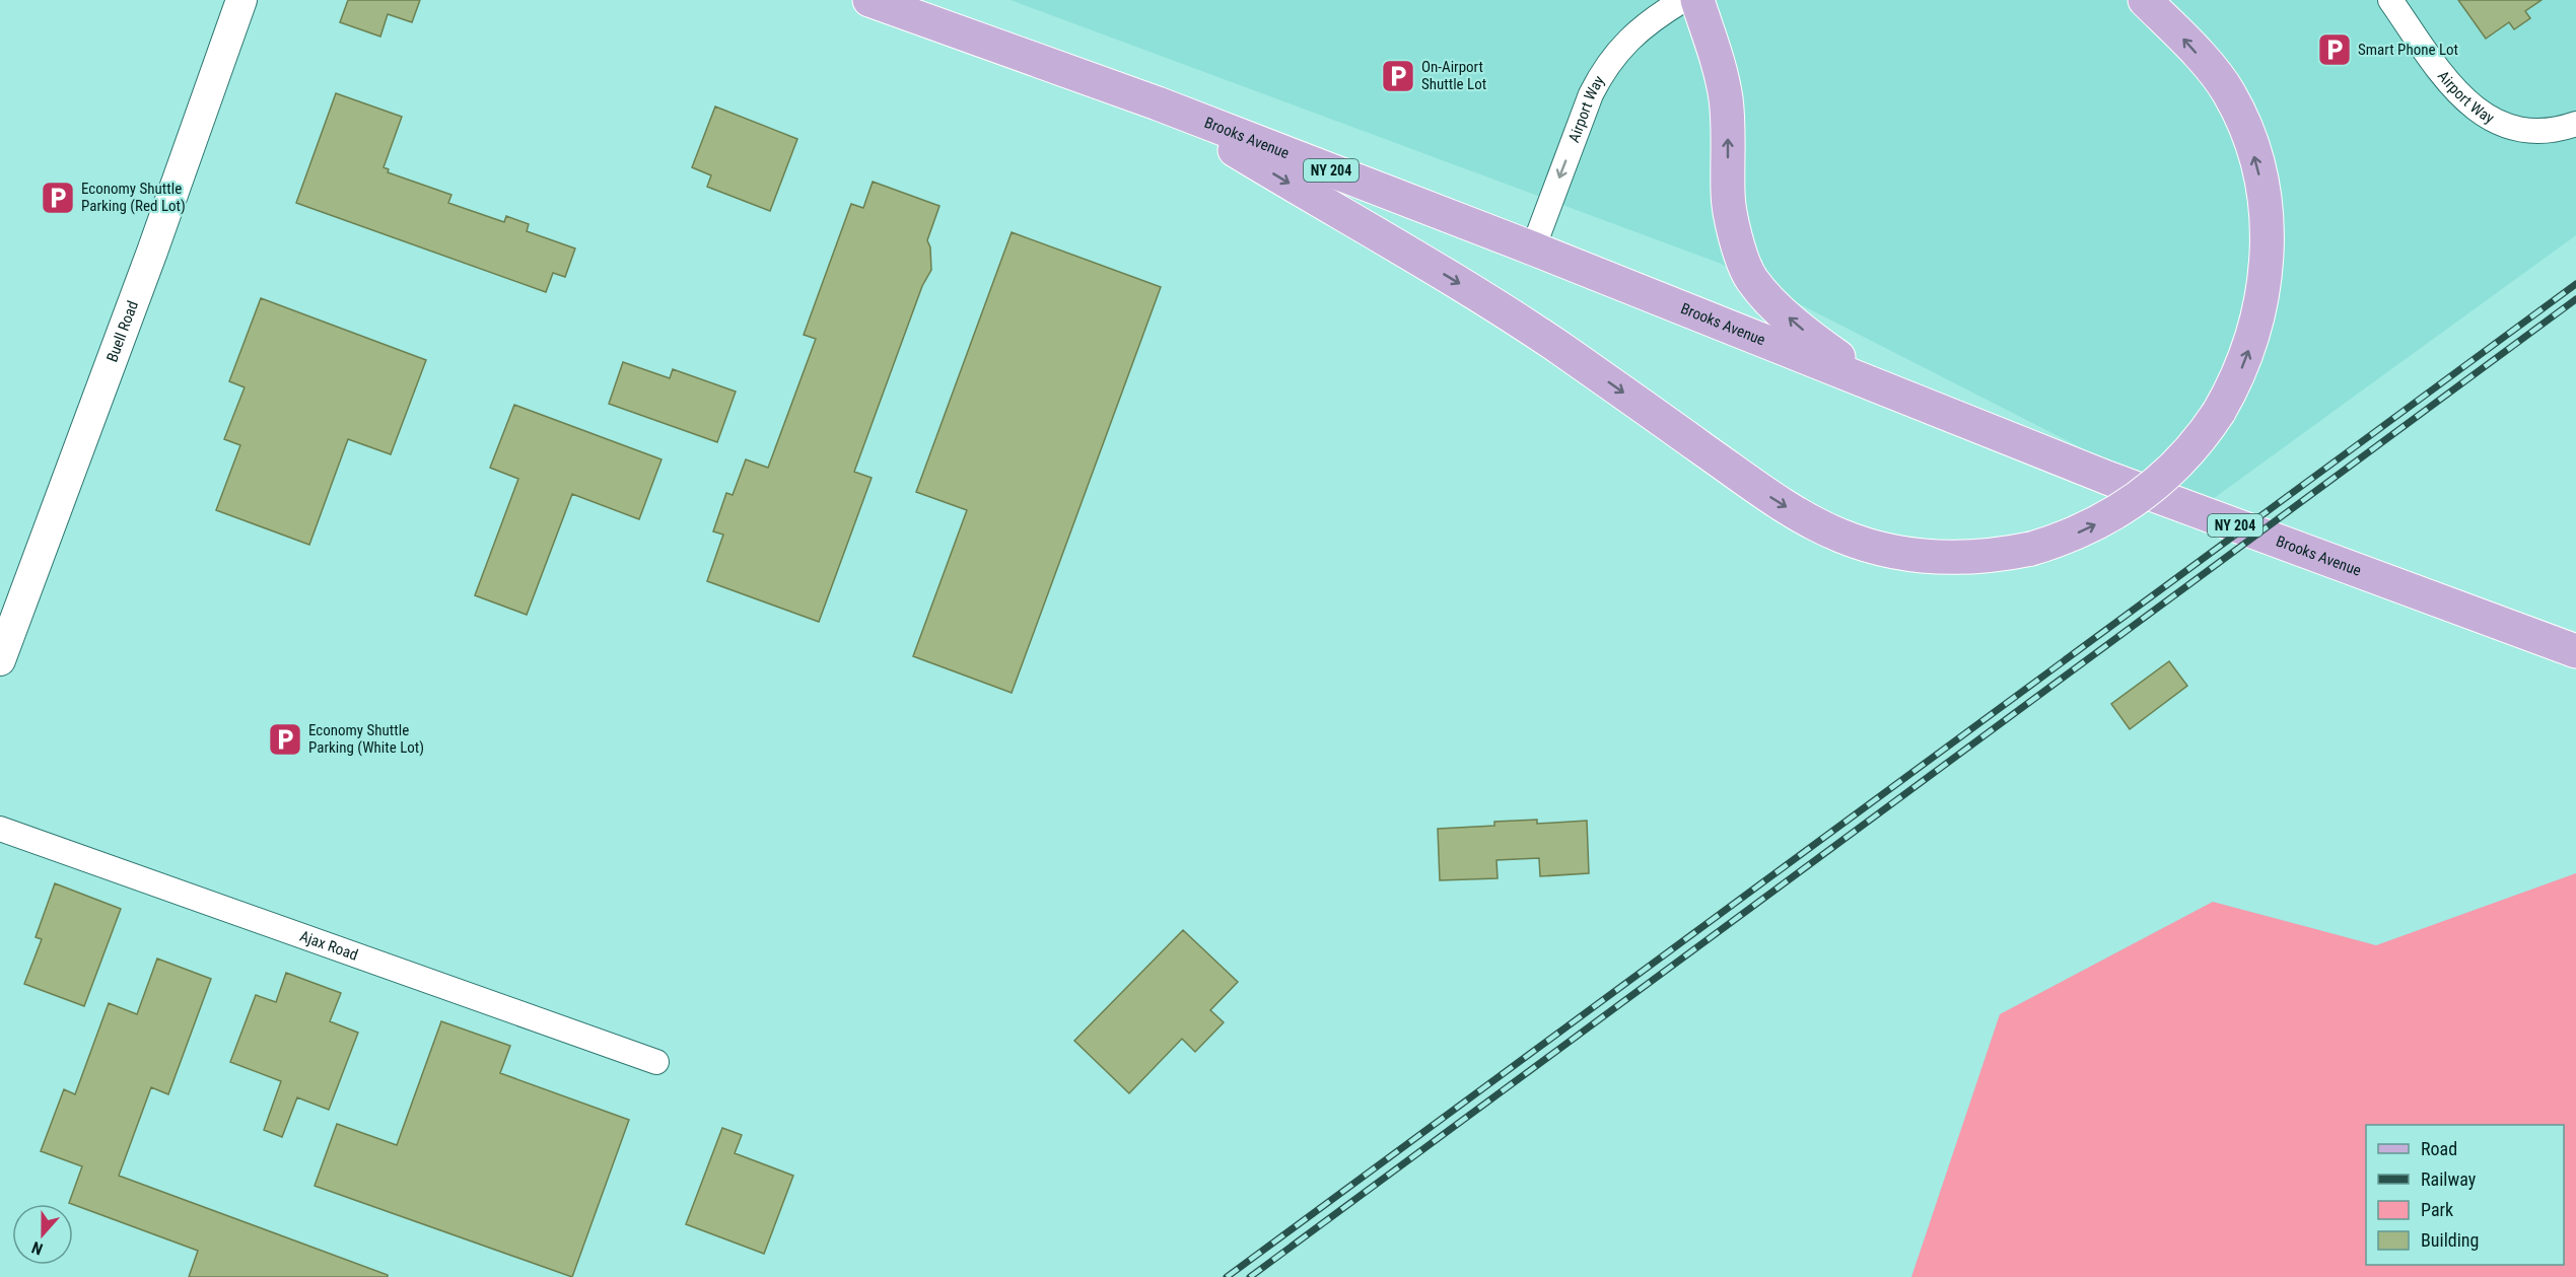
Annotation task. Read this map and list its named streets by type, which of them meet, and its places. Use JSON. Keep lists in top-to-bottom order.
{
  "streets": {
    "main road": ["Brooks Avenue", "NY 204"],
    "street": ["Airport Way", "Buell Road", "Ajax Road"]
  },
  "crossings": [
    ["Airport Way", "Brooks Avenue"]
  ],
  "one_way": ["Airport Way"],
  "places": {
    "parking": [
      "Smart Phone Lot",
      "On-Airport Shuttle Lot",
      "Economy Shuttle Parking (Red Lot)",
      "Economy Shuttle Parking (White Lot)"
    ]
  },
  "legend": [
    "Road",
    "Railway",
    "Park",
    "Building"
  ],
  "north": "bottom"
}
